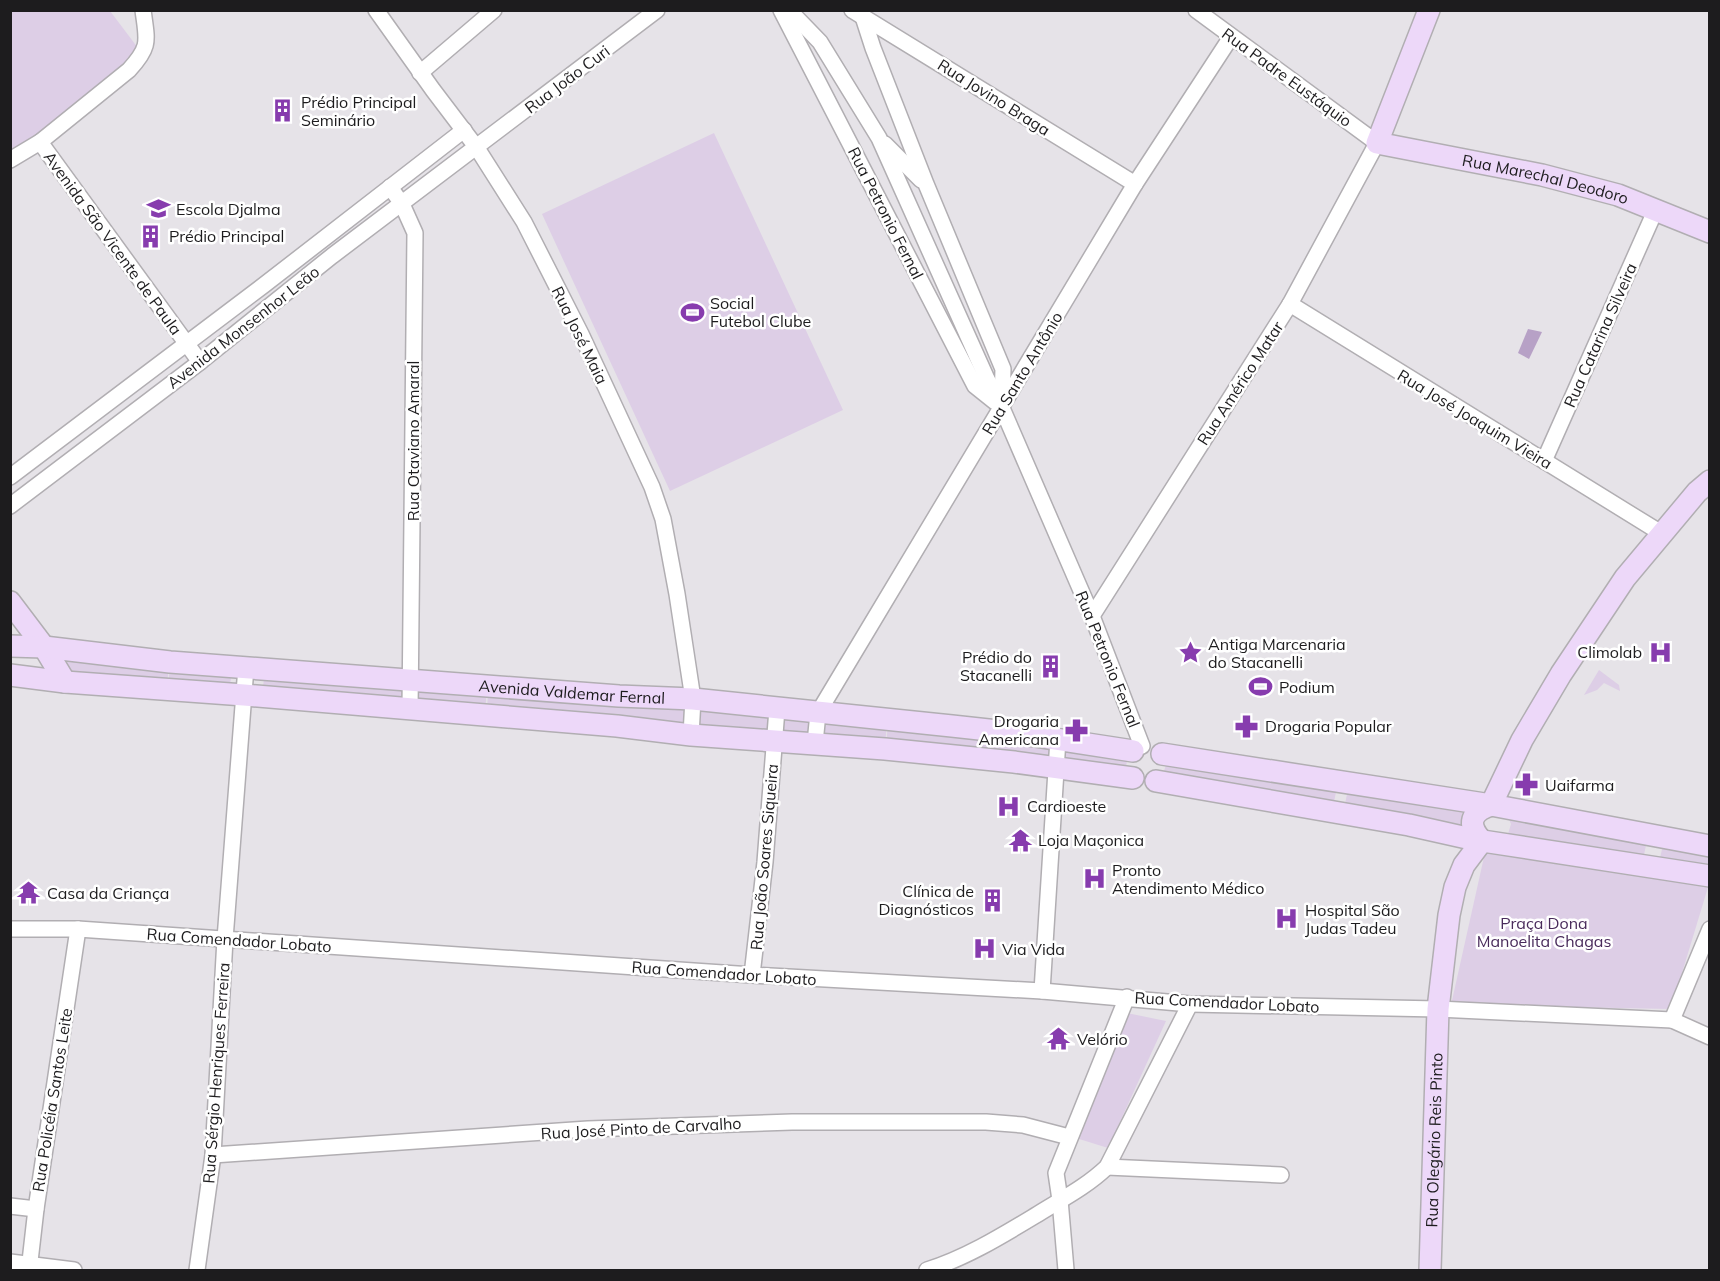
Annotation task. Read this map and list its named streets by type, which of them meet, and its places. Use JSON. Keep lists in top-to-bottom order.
{
  "streets": {
    "street": [
      "Rua Padre Eustáquio",
      "Rua João Curi",
      "Rua Jovino Braga",
      "Rua Marechal Deodoro",
      "Rua Petronio Fernal",
      "Avenida São Vicente de Paula",
      "Avenida Monsenhor Leão",
      "Rua José Maia",
      "Rua Catarina Silveira",
      "Rua Santo Antônio",
      "Rua Américo Matar",
      "Rua José Joaquim Vieira",
      "Rua Otaviano Amaral",
      "Avenida Valdemar Fernal",
      "Rua João Soares Siqueira",
      "Rua Comendador Lobato",
      "Rua Sérgio Henriques Ferreira",
      "Rua Policéia Santos Leite",
      "Rua José Pinto de Carvalho",
      "Rua Olegário Reis Pinto"
    ]
  },
  "crossings": [
    ["Rua Padre Eustáquio", "Rua Marechal Deodoro"],
    ["Rua Padre Eustáquio", "Rua Santo Antônio"],
    ["Rua Padre Eustáquio", "Rua Américo Matar"],
    ["Rua João Curi", "Avenida Monsenhor Leão"],
    ["Rua João Curi", "Rua José Maia"],
    ["Rua Jovino Braga", "Rua Petronio Fernal"],
    ["Rua Jovino Braga", "Rua Santo Antônio"],
    ["Rua Marechal Deodoro", "Rua Catarina Silveira"],
    ["Rua Marechal Deodoro", "Rua Américo Matar"],
    ["Rua Petronio Fernal", "Rua Santo Antônio"],
    ["Rua Petronio Fernal", "Rua Américo Matar"],
    ["Rua Petronio Fernal", "Avenida Valdemar Fernal"],
    ["Avenida São Vicente de Paula", "Avenida Monsenhor Leão"],
    ["Avenida Monsenhor Leão", "Rua José Maia"],
    ["Avenida Monsenhor Leão", "Rua Otaviano Amaral"],
    ["Rua José Maia", "Avenida Valdemar Fernal"],
    ["Rua Catarina Silveira", "Rua José Joaquim Vieira"],
    ["Rua Santo Antônio", "Avenida Valdemar Fernal"],
    ["Rua Américo Matar", "Rua José Joaquim Vieira"],
    ["Rua Otaviano Amaral", "Avenida Valdemar Fernal"],
    ["Avenida Valdemar Fernal", "Rua João Soares Siqueira"],
    ["Avenida Valdemar Fernal", "Rua Sérgio Henriques Ferreira"],
    ["Rua João Soares Siqueira", "Rua Comendador Lobato"],
    ["Rua Comendador Lobato", "Rua Sérgio Henriques Ferreira"],
    ["Rua Comendador Lobato", "Rua Policéia Santos Leite"],
    ["Rua Comendador Lobato", "Rua Olegário Reis Pinto"],
    ["Rua Sérgio Henriques Ferreira", "Rua José Pinto de Carvalho"]
  ],
  "parks": ["Praça Dona Manoelita Chagas"],
  "places": {
    "building": [
      "Prédio Principal Seminário",
      "Prédio Principal",
      "Prédio do Stacanelli",
      "Clínica de Diagnósticos"
    ],
    "school or university": ["Escola Djalma"],
    "sports": ["Social Futebol Clube", "Podium"],
    "hospital": [
      "Climolab",
      "Cardioeste",
      "Pronto Atendimento Médico",
      "Hospital São Judas Tadeu",
      "Via Vida"
    ],
    "place": ["Antiga Marcenaria do Stacanelli"],
    "pharmacy": ["Drogaria Popular", "Drogaria Americana", "Uaifarma"],
    "temple": ["Loja Maçonica", "Casa da Criança", "Velório"]
  }
}
